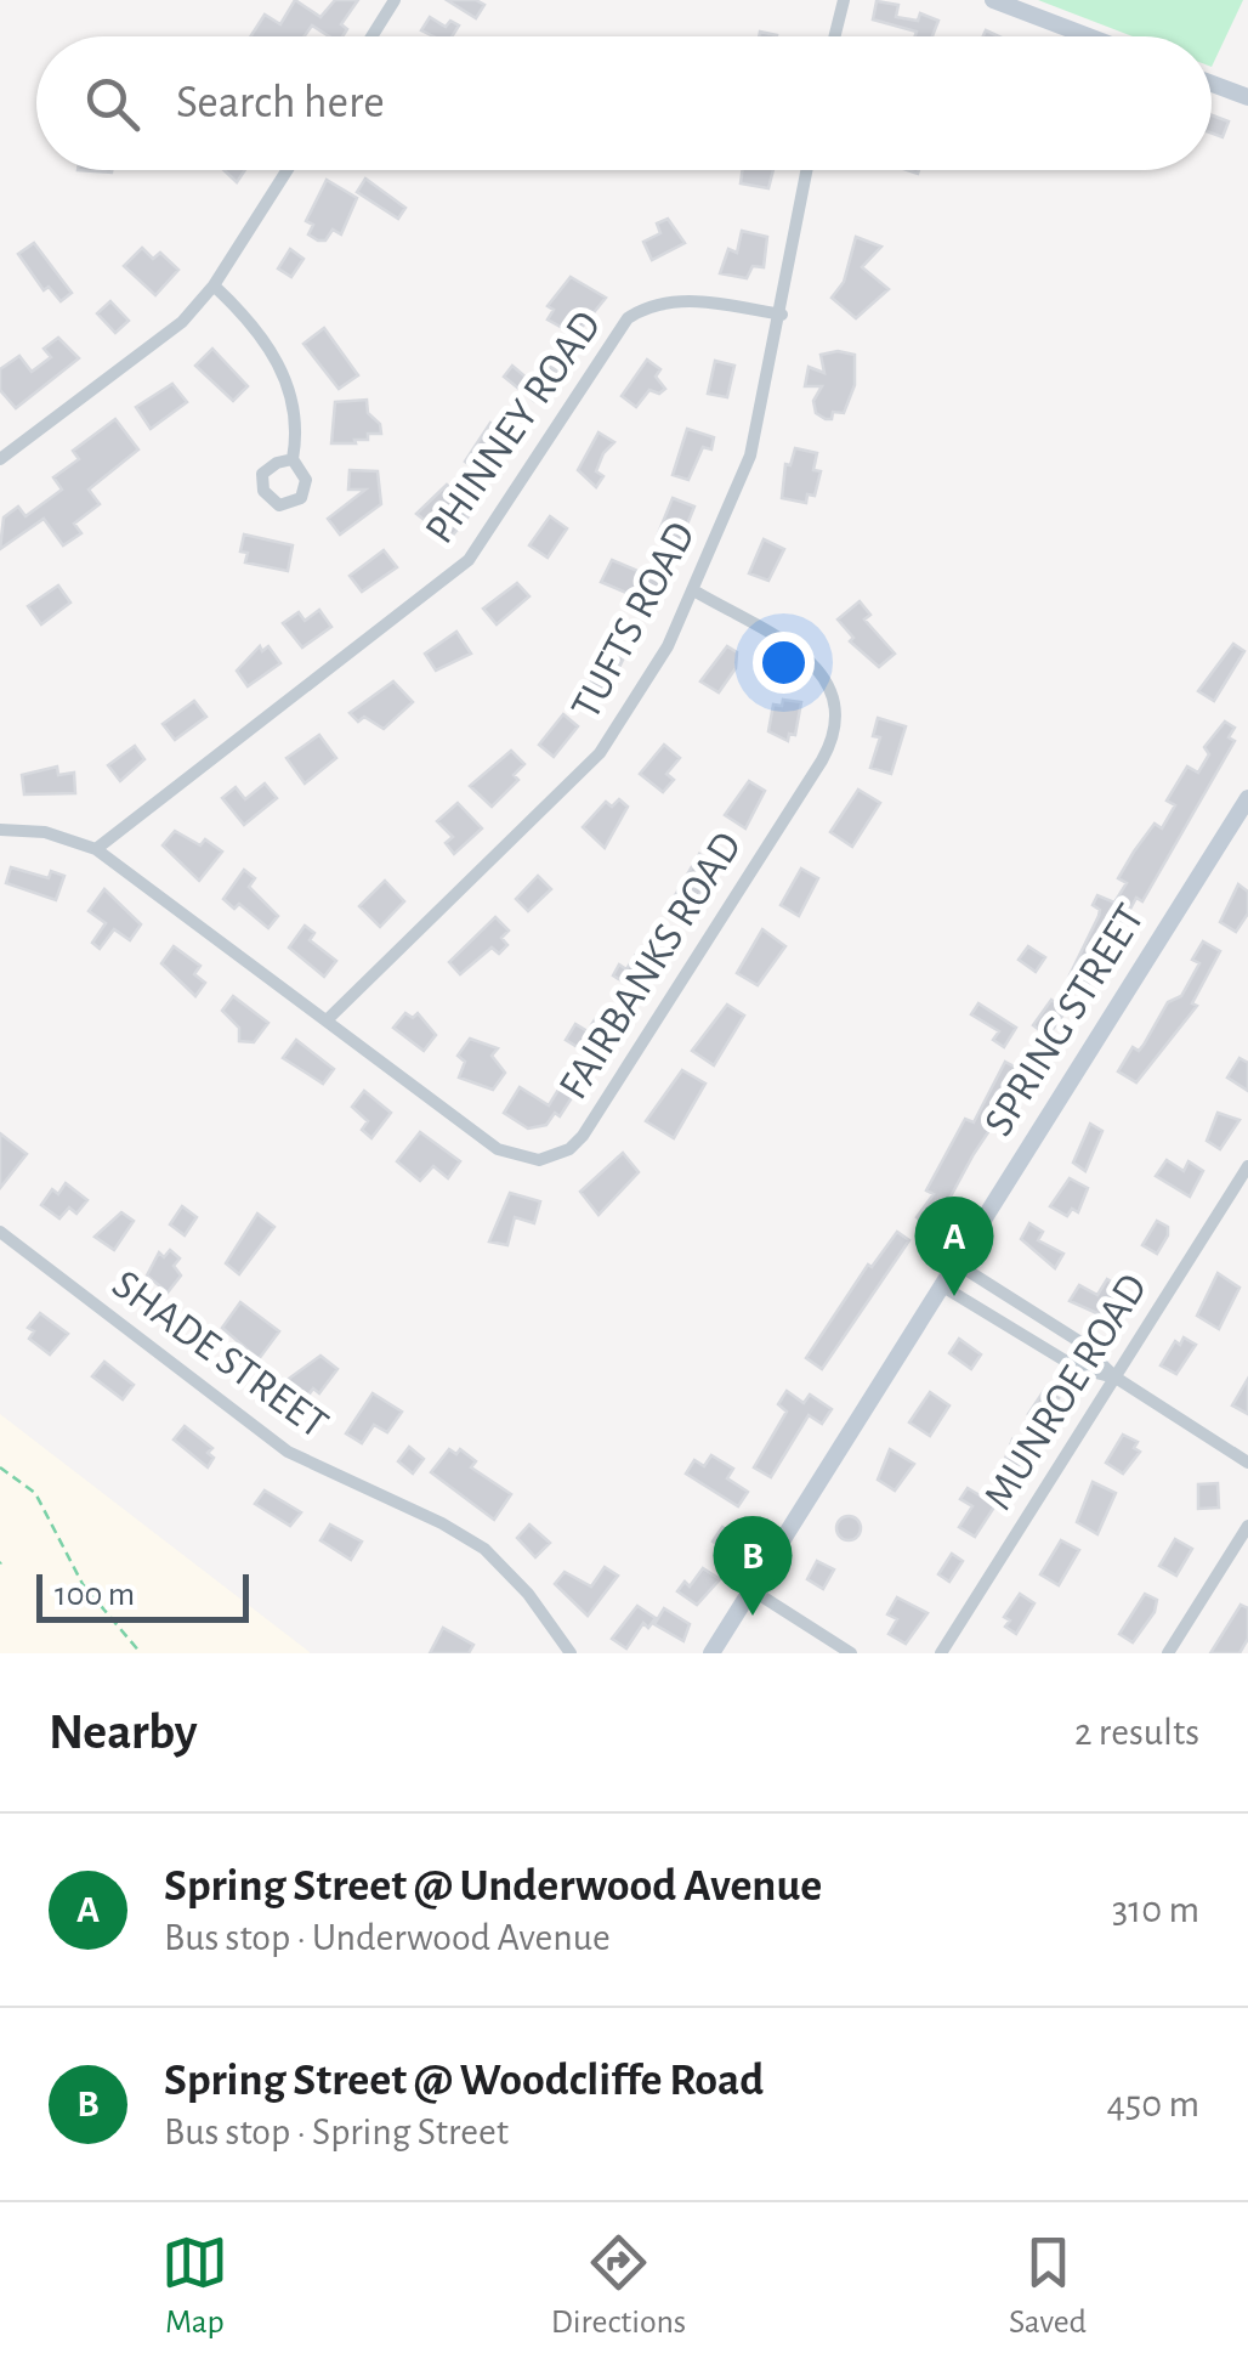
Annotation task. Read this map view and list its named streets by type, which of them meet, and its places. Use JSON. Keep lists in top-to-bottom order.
{
  "streets": {
    "main road": ["SPRING STREET"],
    "street": [
      "PHINNEY ROAD",
      "TUFTS ROAD",
      "FAIRBANKS ROAD",
      "SHADE STREET",
      "MUNROE ROAD"
    ]
  },
  "crossings": [
    ["PHINNEY ROAD", "TUFTS ROAD"],
    ["PHINNEY ROAD", "FAIRBANKS ROAD"],
    ["TUFTS ROAD", "FAIRBANKS ROAD"]
  ],
  "scale_bar": "100 m",
  "page": {
    "search": "Search here",
    "pins": ["A", "B"],
    "scale": "100 m",
    "heading": ["Nearby", "2 results"],
    "list": [
      {
        "mark": "A",
        "name": "Spring Street @ Underwood Avenue",
        "note": "Bus stop · Underwood Avenue",
        "value": "310 m"
      },
      {
        "mark": "B",
        "name": "Spring Street @ Woodcliffe Road",
        "note": "Bus stop · Spring Street",
        "value": "450 m"
      }
    ],
    "nav": ["Map", "Directions", "Saved"]
  }
}
